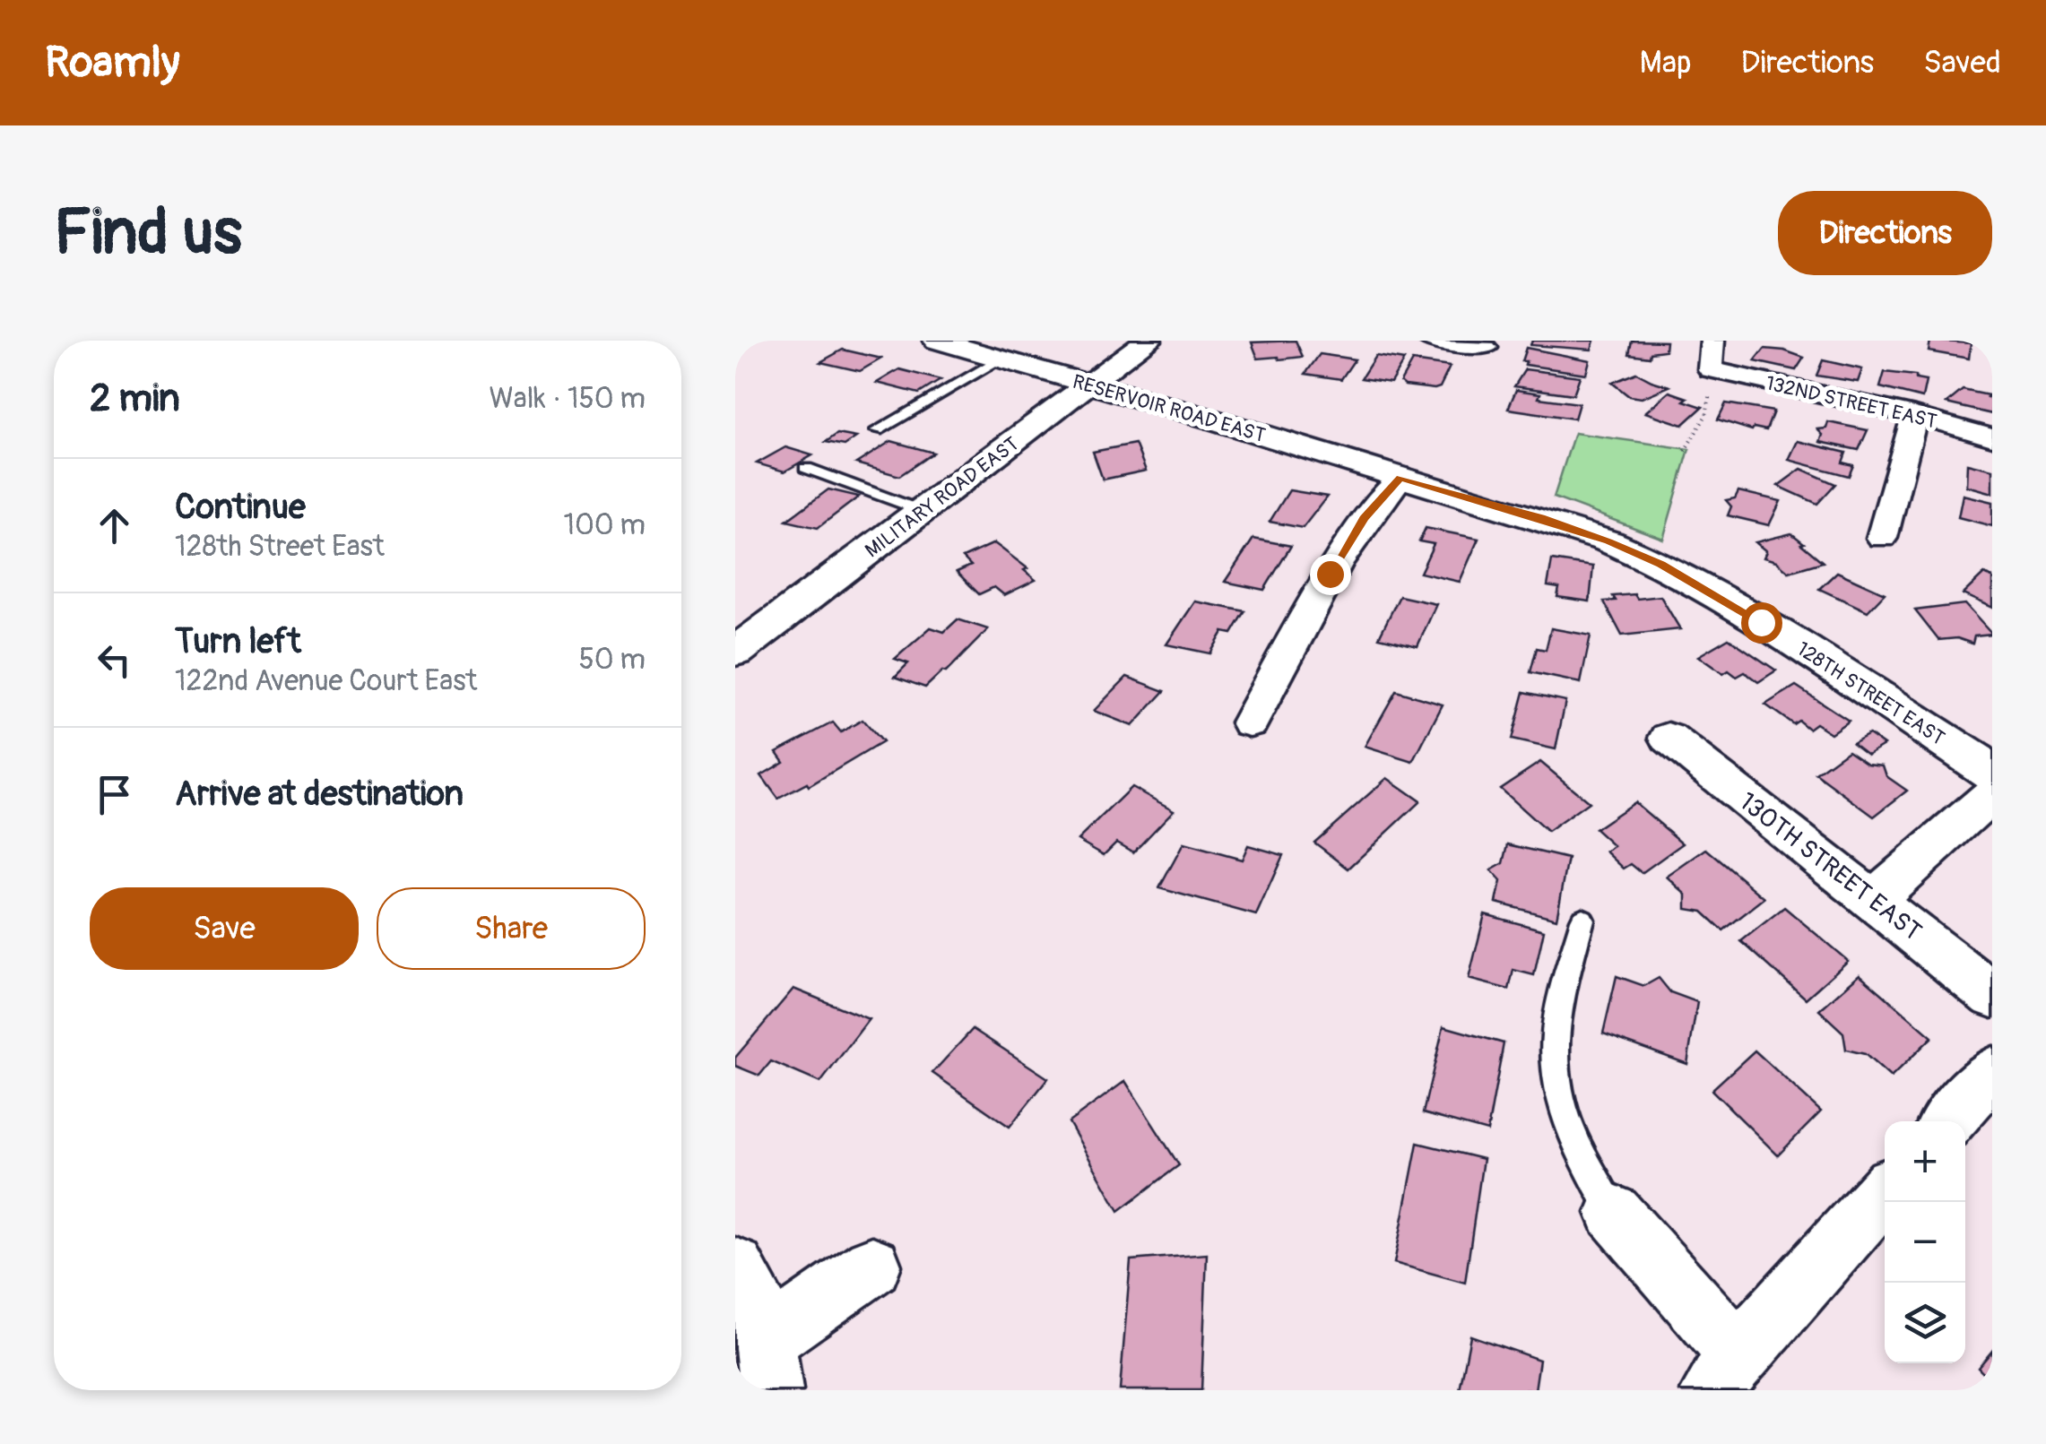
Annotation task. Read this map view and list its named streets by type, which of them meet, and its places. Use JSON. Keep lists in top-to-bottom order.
{
  "streets": {
    "street": [
      "132ND STREET EAST",
      "RESERVOIR ROAD EAST",
      "MILITARY ROAD EAST",
      "128TH STREET EAST",
      "130TH STREET EAST"
    ]
  },
  "crossings": [
    ["RESERVOIR ROAD EAST", "MILITARY ROAD EAST"],
    ["RESERVOIR ROAD EAST", "128TH STREET EAST"]
  ],
  "page": {
    "header": "Roamly",
    "nav": ["Map", "Directions", "Saved"],
    "buttons": [
      "Directions",
      ["Save", "Share"]
    ],
    "title": "Find us",
    "heading": ["2 min", "Walk · 150 m"],
    "list": [
      ["Continue", "128th Street East", "100 m"],
      ["Turn left", "122nd Avenue Court East", "50 m"],
      "Arrive at destination"
    ],
    "map_buttons": ["+", "−"]
  }
}
